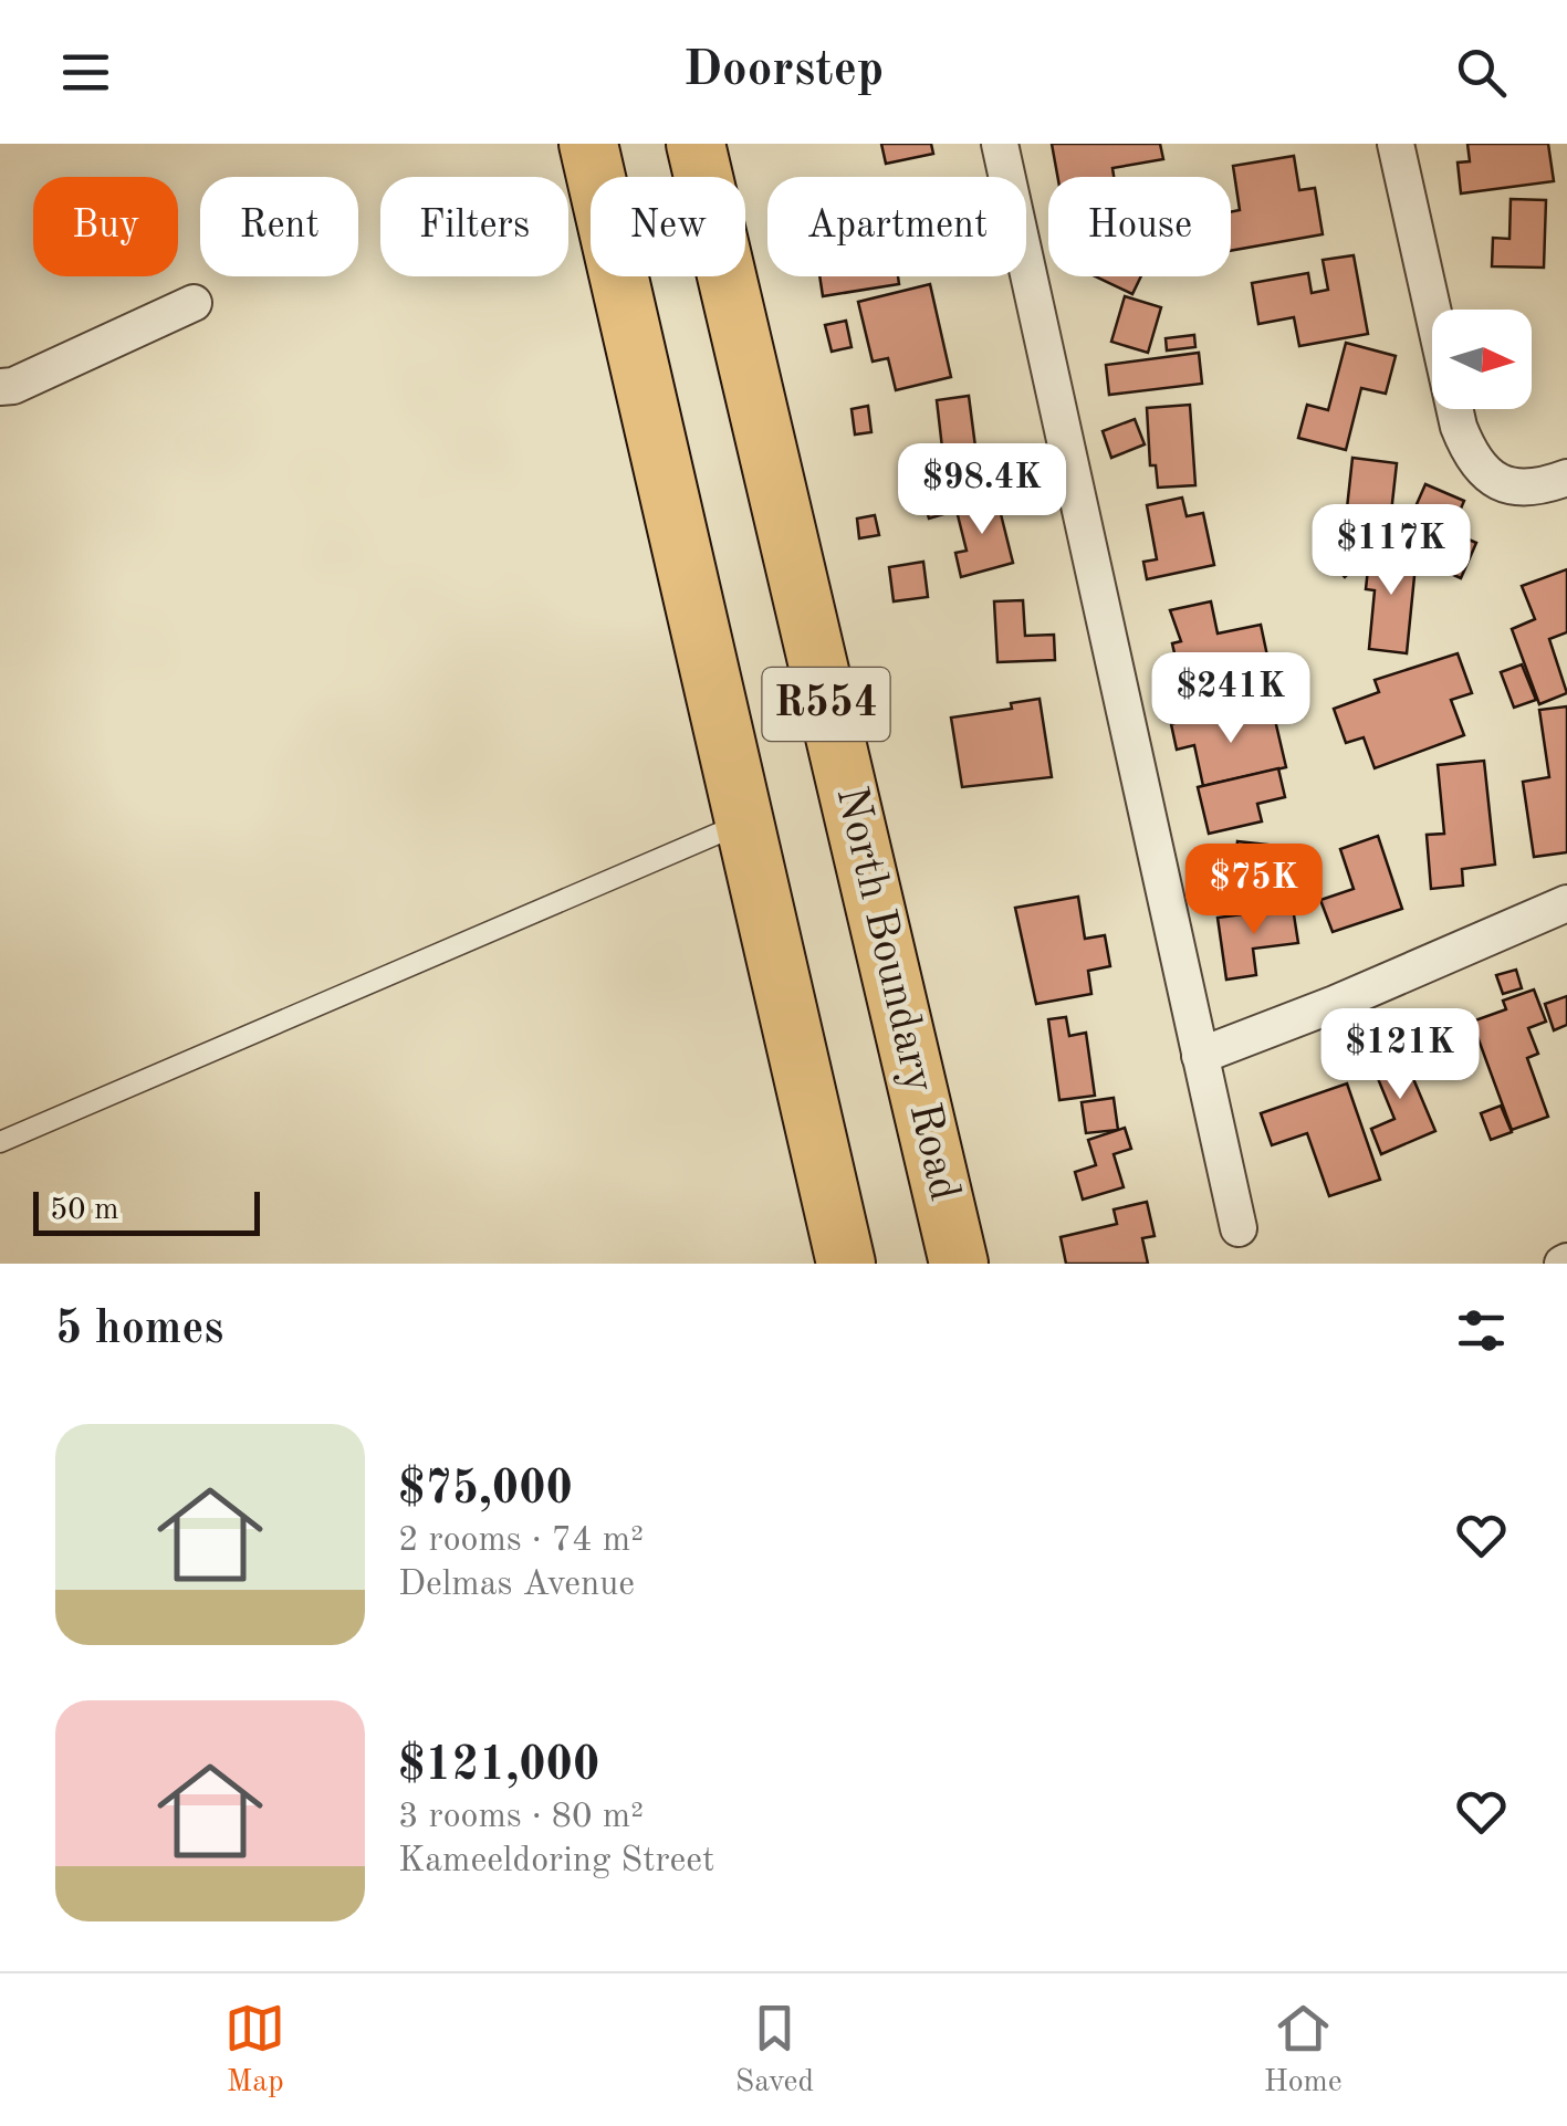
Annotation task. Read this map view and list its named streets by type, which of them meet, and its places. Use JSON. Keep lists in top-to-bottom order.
{
  "streets": {
    "main road": ["R554", "North Boundary Road"]
  },
  "scale_bar": "50 m",
  "north": "right",
  "page": {
    "header": "Doorstep",
    "chip": [
      "Buy",
      "Rent",
      "Filters",
      "New",
      "Apartment",
      "House"
    ],
    "price": [
      "$98.4K",
      "$117K",
      "$241K",
      "$75K",
      "$121K"
    ],
    "scale": "50 m",
    "heading": "5 homes",
    "list": [
      {
        "name": "$75,000",
        "note": "2 rooms · 74 m² · Delmas Avenue"
      },
      {
        "name": "$121,000",
        "note": "3 rooms · 80 m² · Kameeldoring Street"
      }
    ],
    "tabs": ["Map", "Saved", "Home"]
  }
}
